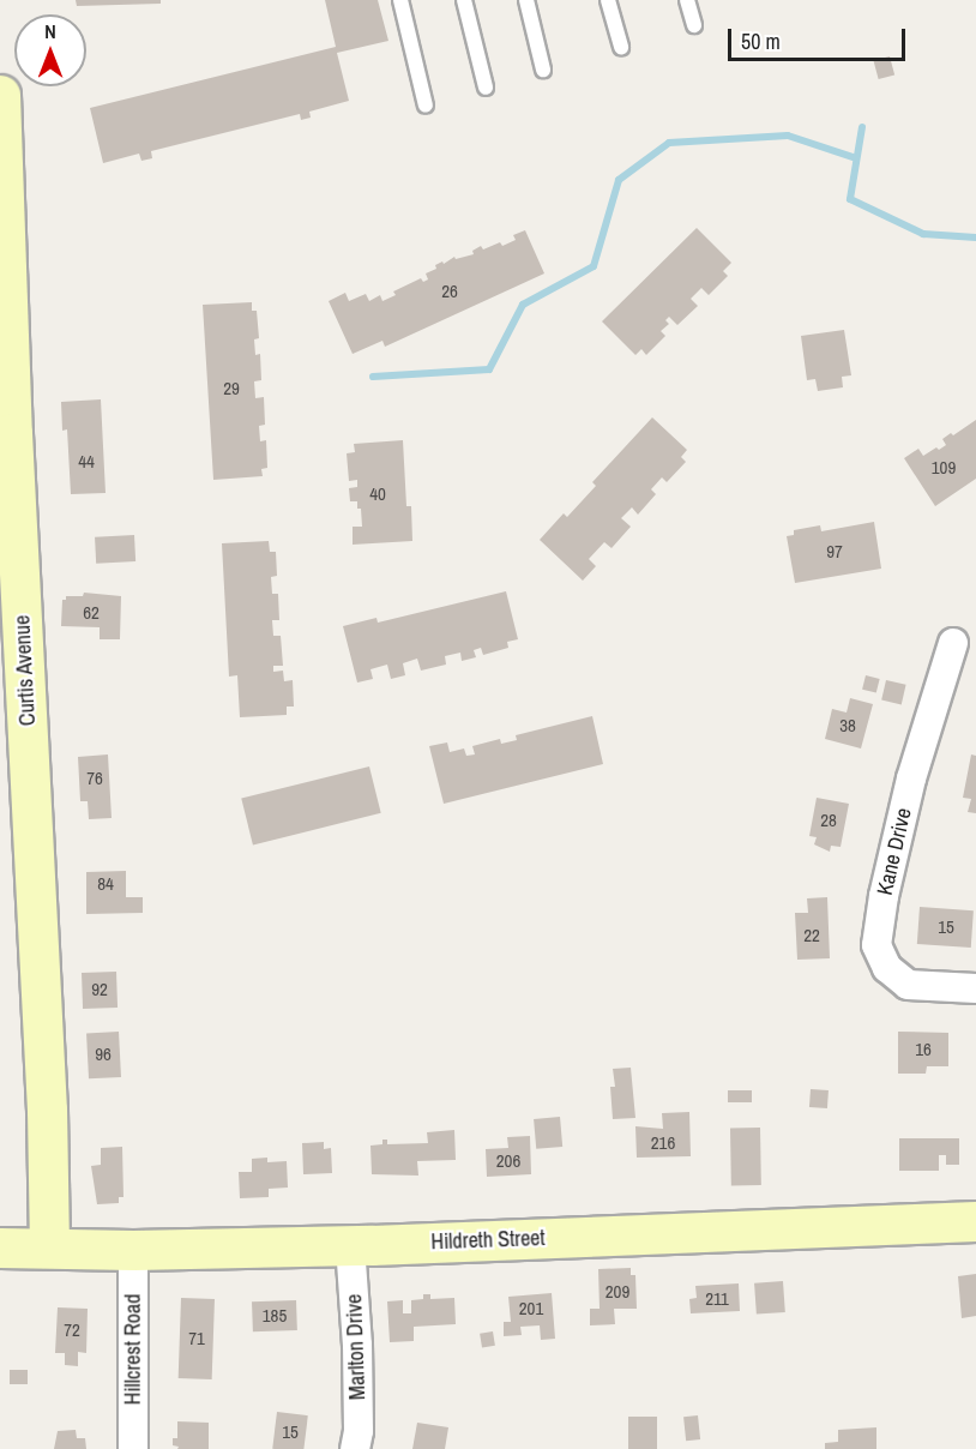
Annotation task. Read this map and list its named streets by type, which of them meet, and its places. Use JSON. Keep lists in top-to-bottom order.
{
  "streets": {
    "street": [
      "Curtis Avenue",
      "Kane Drive",
      "Hildreth Street",
      "Marlton Drive",
      "Hillcrest Road"
    ]
  },
  "crossings": [
    ["Curtis Avenue", "Hildreth Street"],
    ["Hildreth Street", "Marlton Drive"],
    ["Hildreth Street", "Hillcrest Road"]
  ],
  "house_numbers": [
    "26",
    "29",
    "44",
    "109",
    "40",
    "97",
    "62",
    "38",
    "76",
    "28",
    "84",
    "15",
    "22",
    "92",
    "16",
    "96",
    "216",
    "206",
    "209",
    "211",
    "201",
    "185",
    "72",
    "71",
    "15"
  ],
  "scale_bar": "50 m",
  "north": "top"
}
